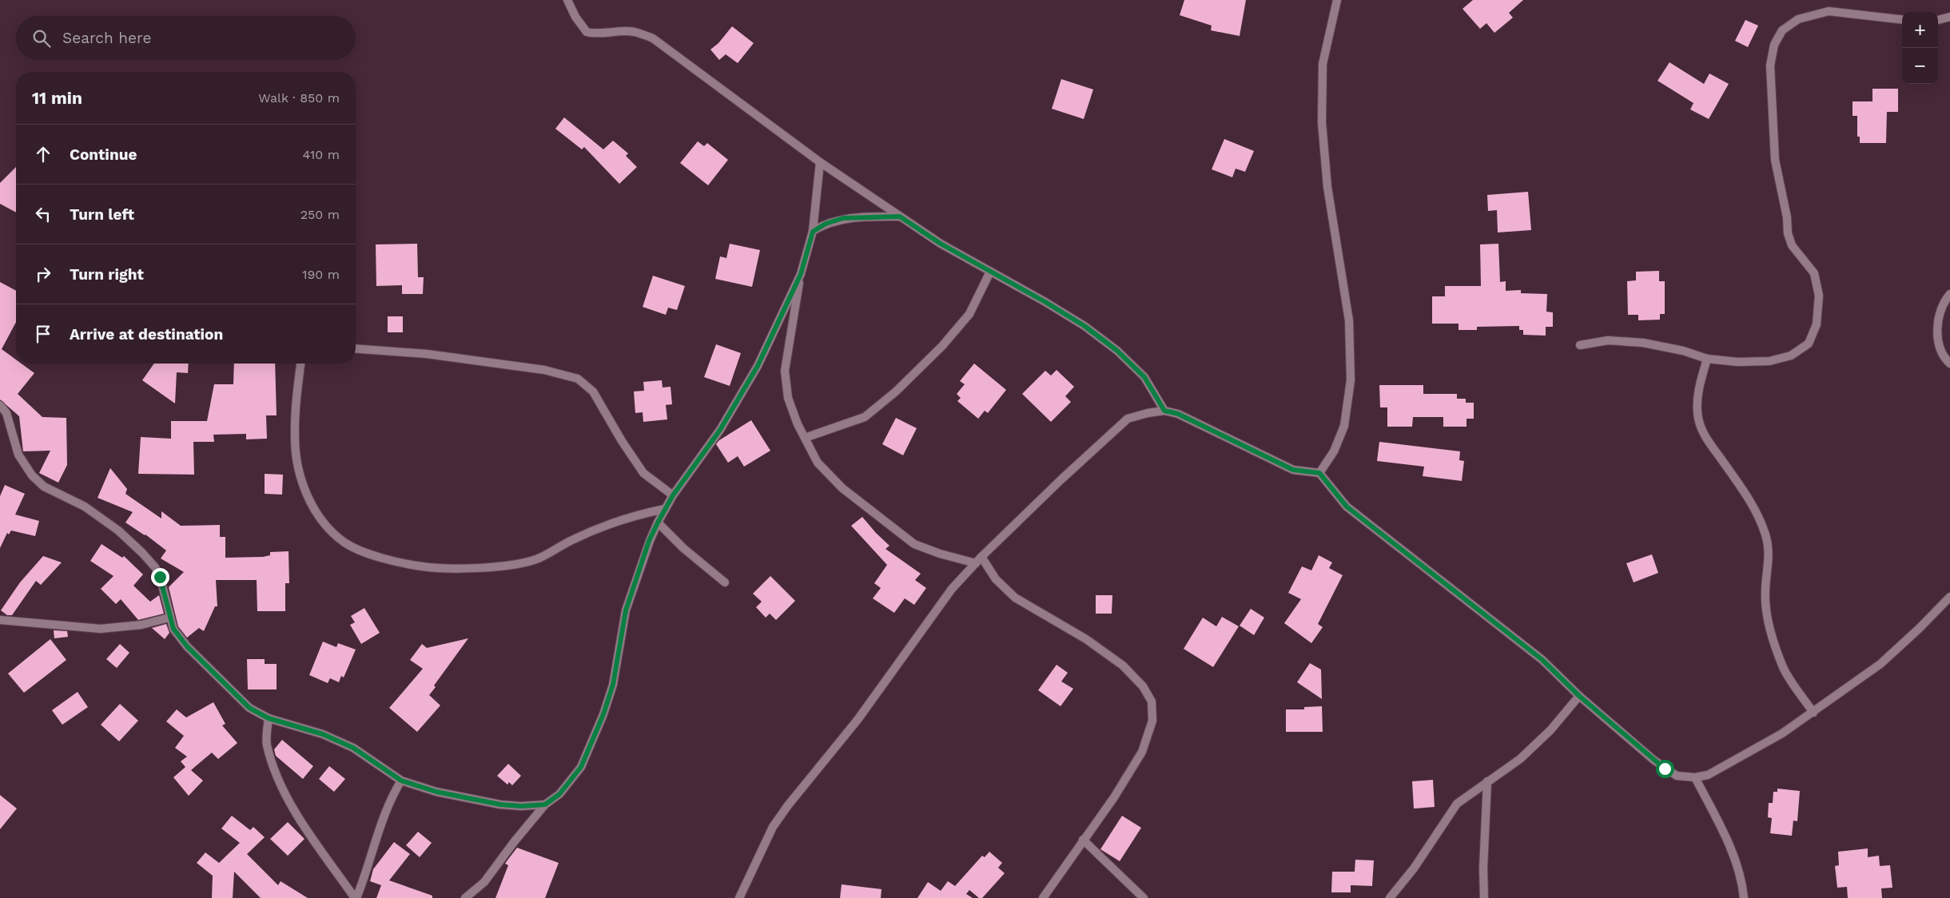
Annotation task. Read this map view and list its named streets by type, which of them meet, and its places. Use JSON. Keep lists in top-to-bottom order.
{
  "page": {
    "map_buttons": ["+", "−"],
    "search": "Search here",
    "heading": ["11 min", "Walk · 850 m"],
    "list": [
      ["Continue", "410 m"],
      ["Turn left", "250 m"],
      ["Turn right", "190 m"],
      "Arrive at destination"
    ]
  }
}
